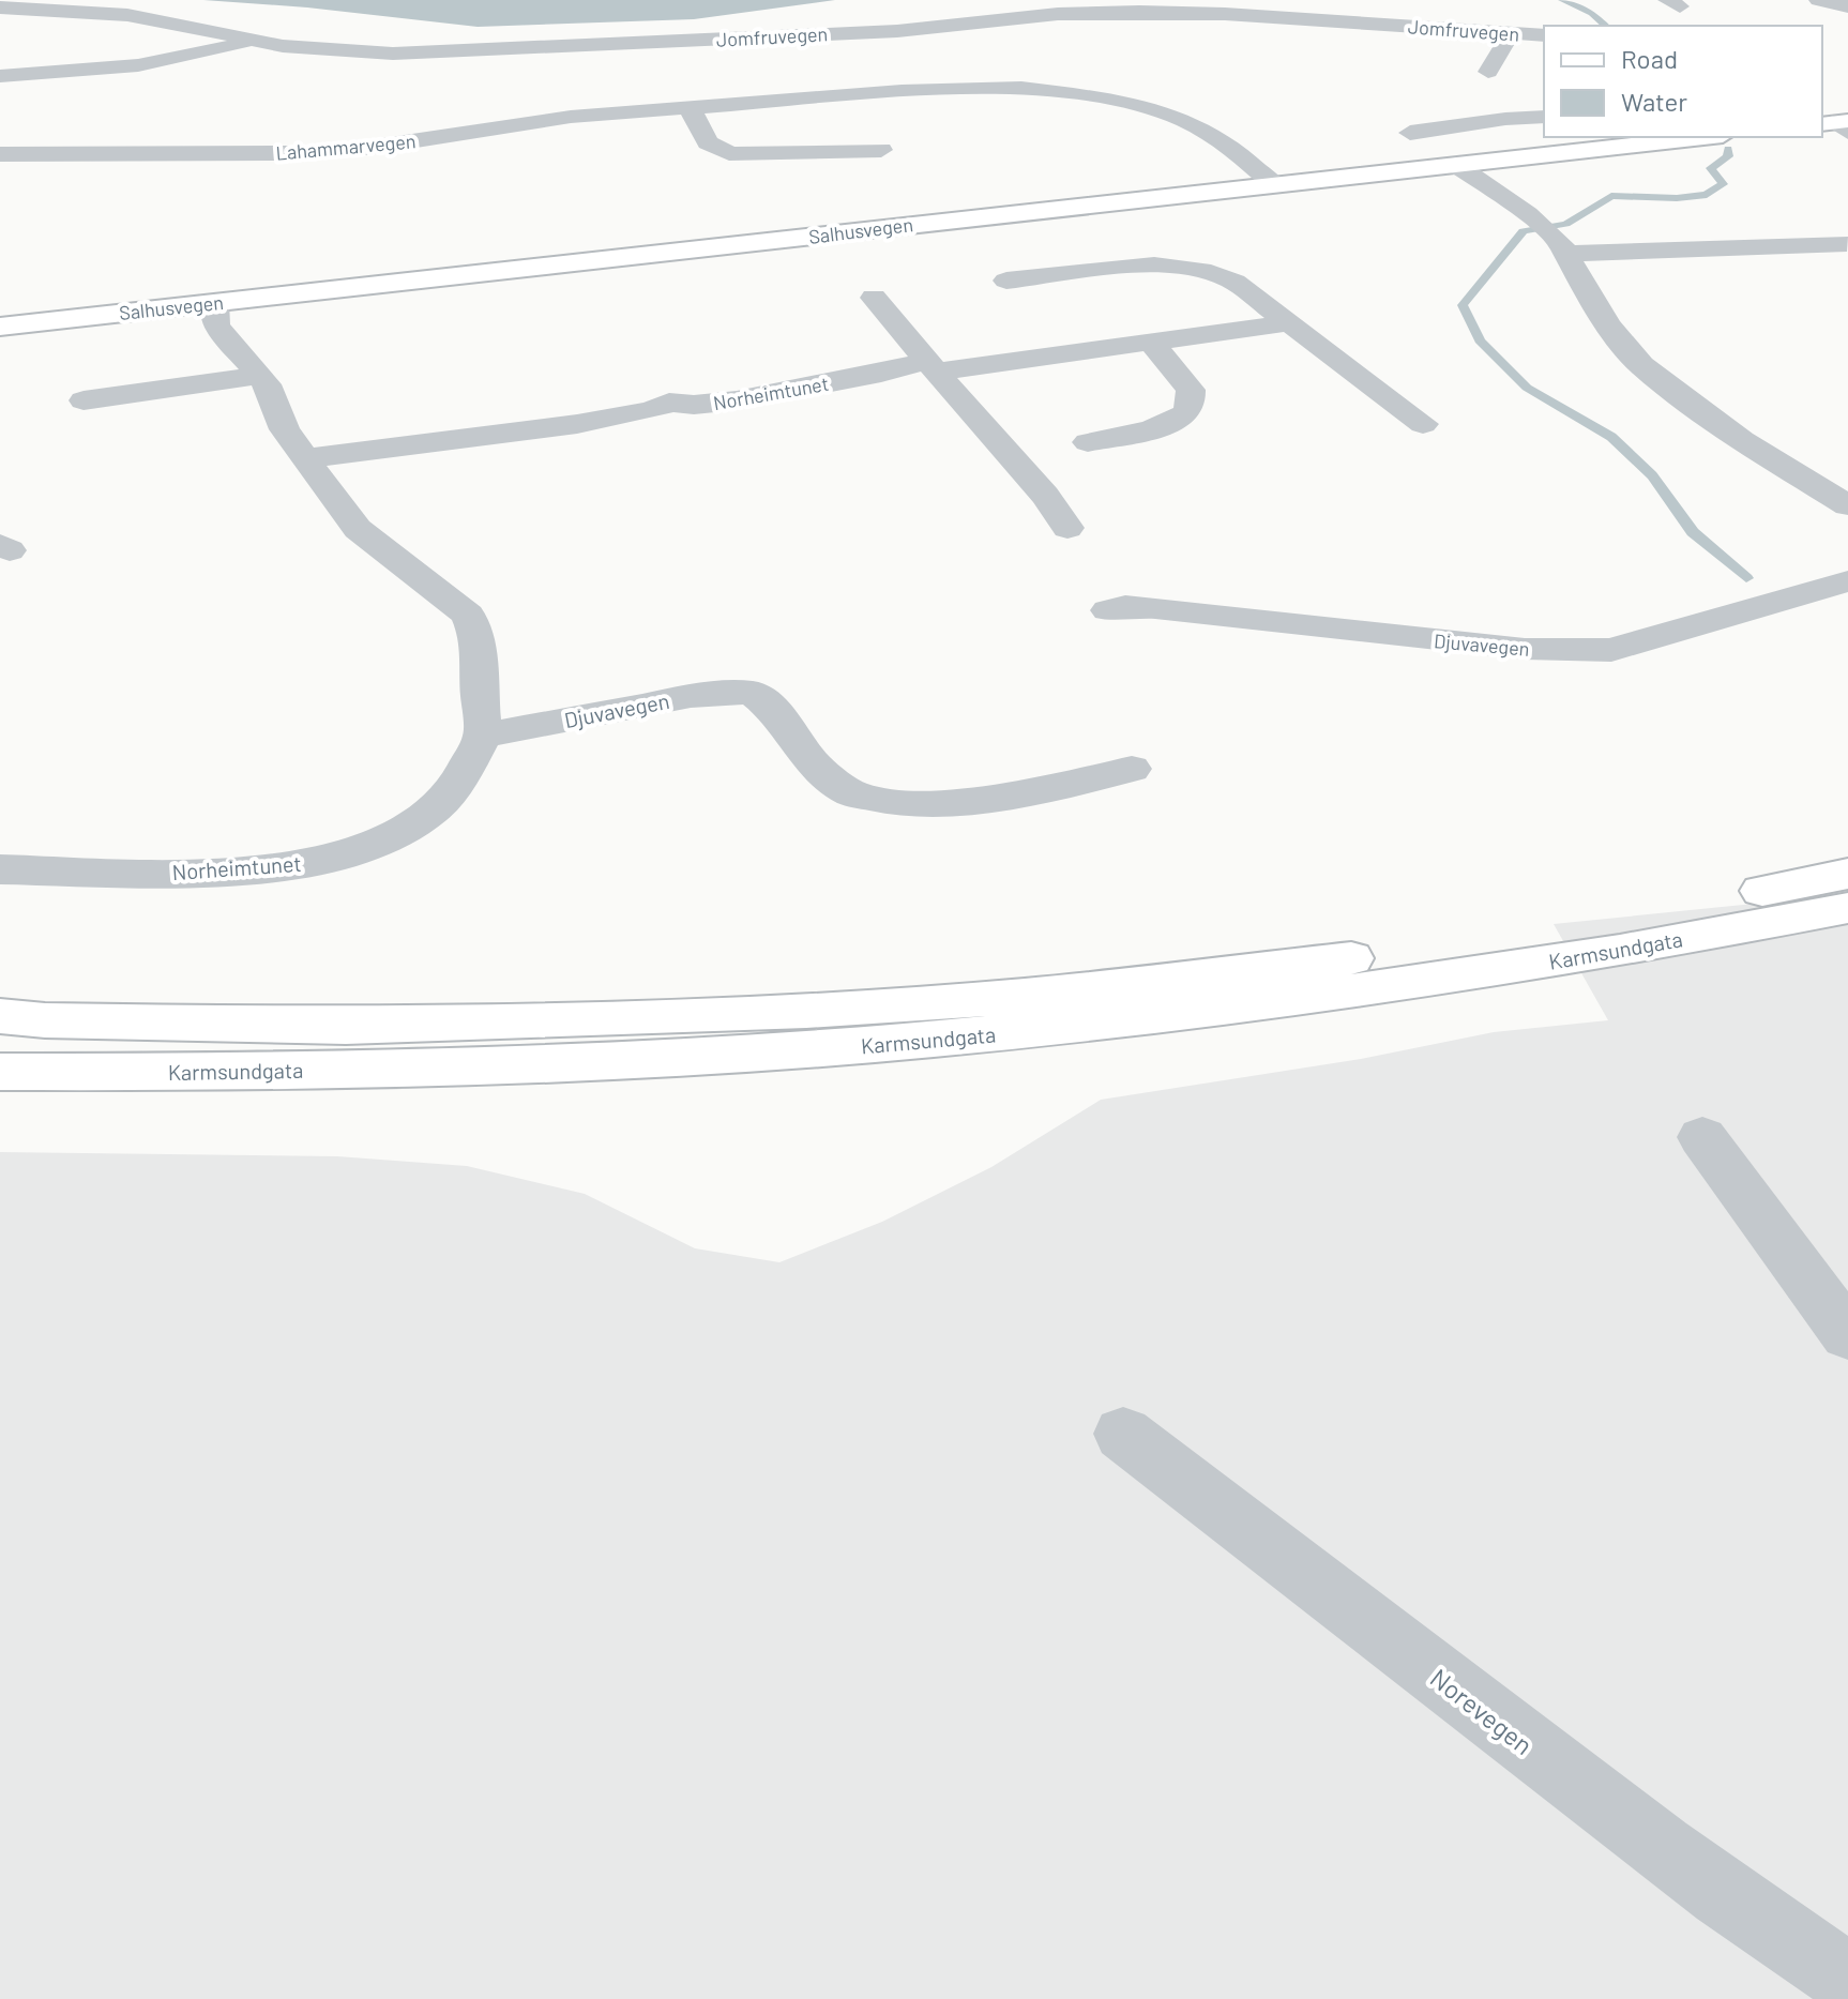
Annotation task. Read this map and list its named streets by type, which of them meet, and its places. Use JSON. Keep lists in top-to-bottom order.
{
  "streets": {
    "main road": ["Salhusvegen", "Karmsundgata"],
    "street": [
      "Jomfruvegen",
      "Lahammarvegen",
      "Norheimtunet",
      "Djuvavegen",
      "Norevegen"
    ]
  },
  "crossings": [
    ["Lahammarvegen", "Salhusvegen"],
    ["Norheimtunet", "Djuvavegen"]
  ],
  "legend": ["Road", "Water"]
}
